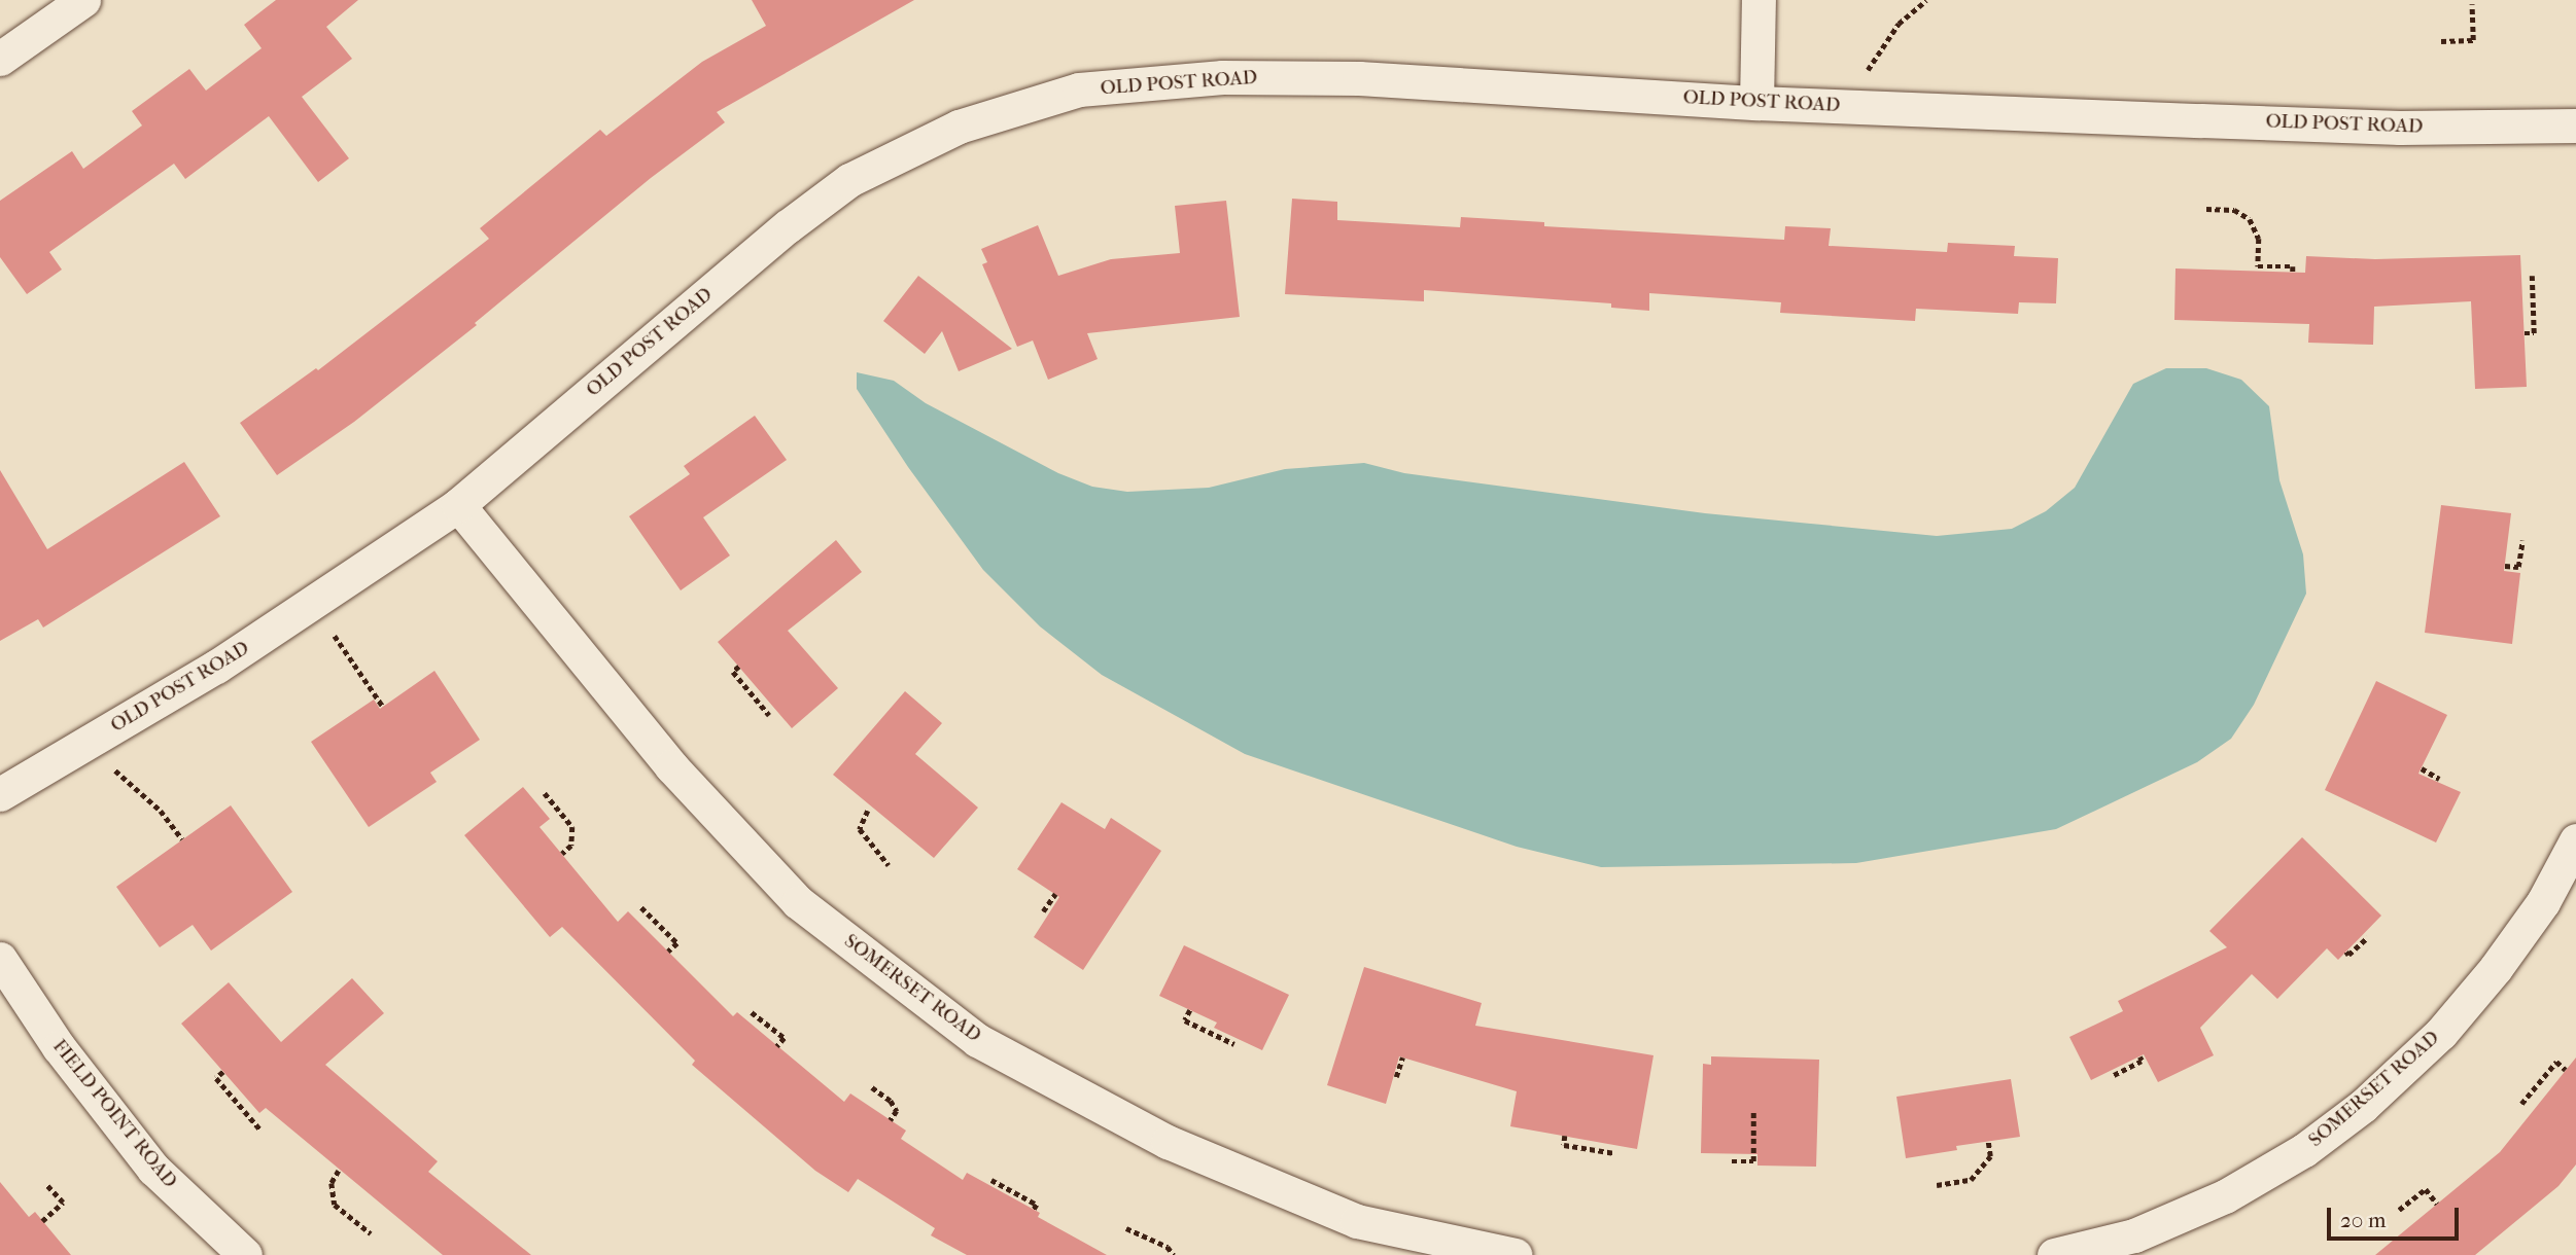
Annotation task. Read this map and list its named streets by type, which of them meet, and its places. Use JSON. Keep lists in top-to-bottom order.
{
  "streets": {
    "street": ["OLD POST ROAD", "SOMERSET ROAD", "FIELD POINT ROAD"]
  },
  "crossings": [
    ["OLD POST ROAD", "SOMERSET ROAD"]
  ],
  "scale_bar": "20 m"
}
